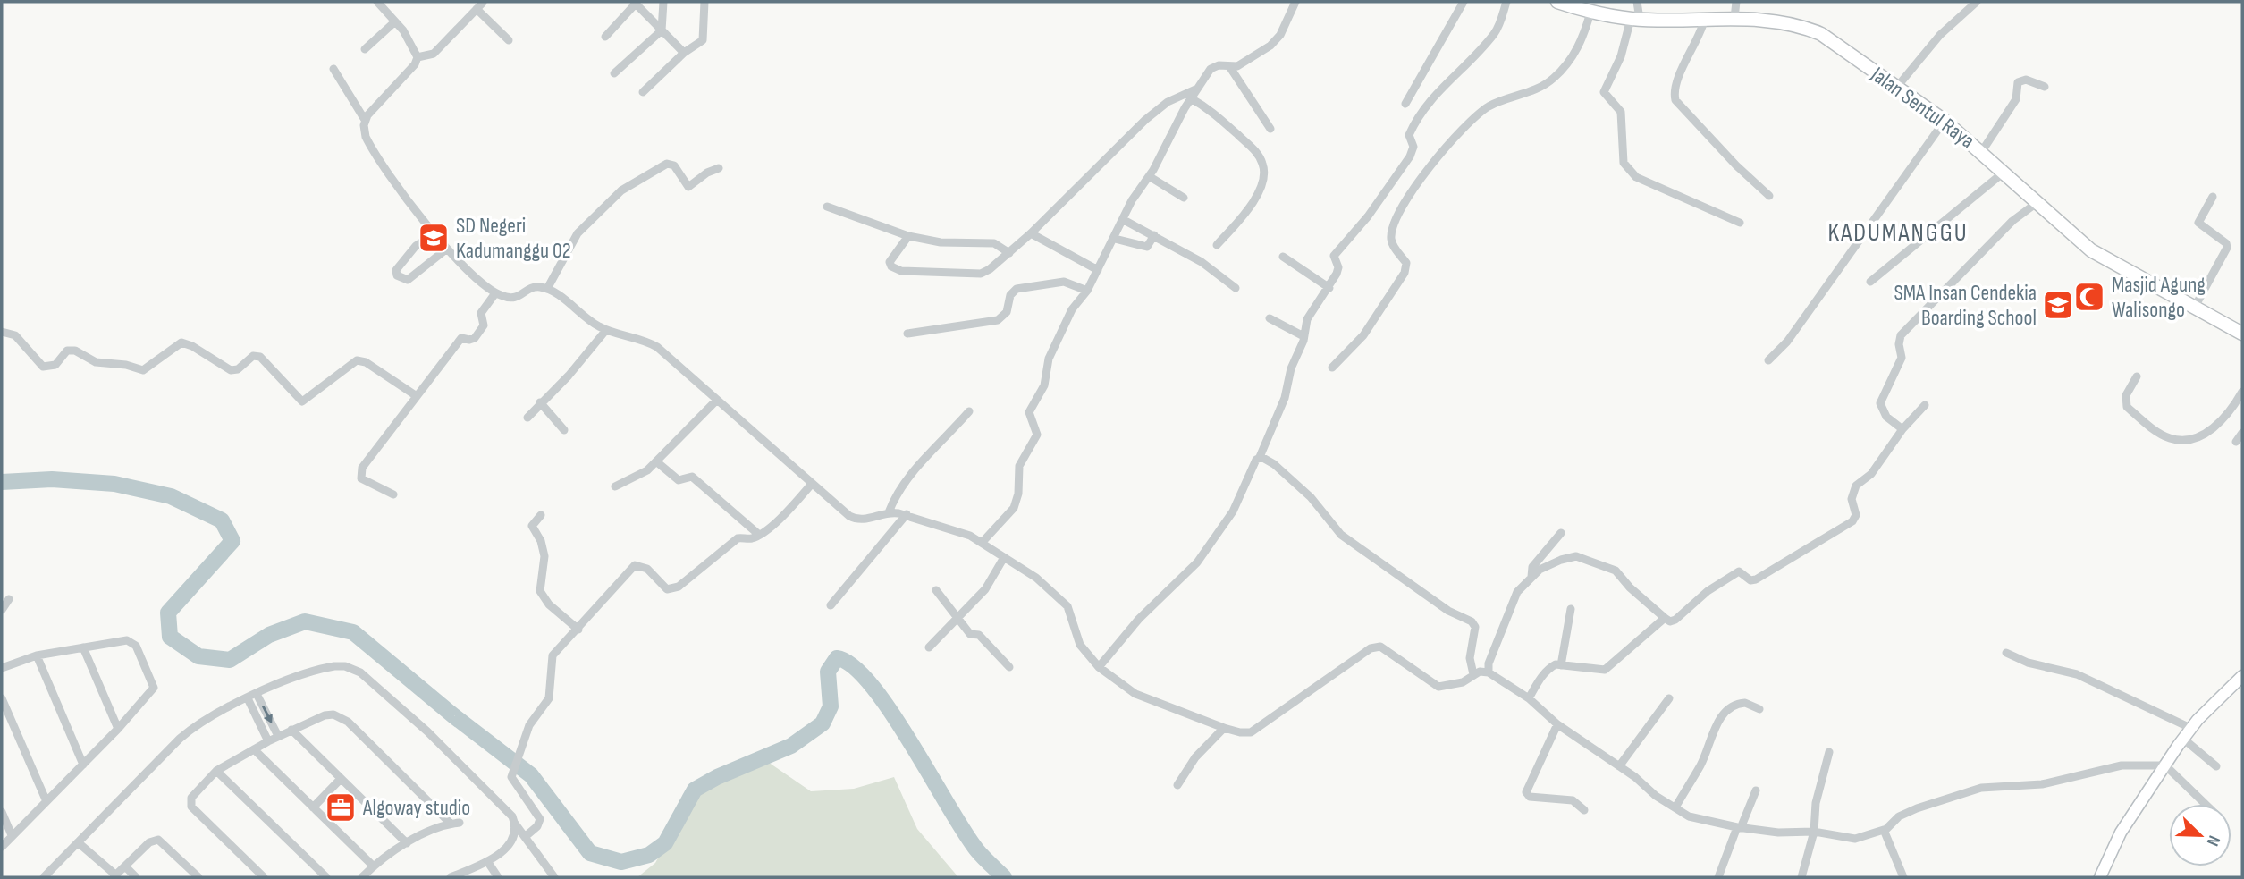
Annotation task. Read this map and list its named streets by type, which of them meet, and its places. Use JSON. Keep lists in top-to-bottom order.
{
  "streets": {
    "main road": ["Jalan Sentul Raya"]
  },
  "districts": ["KADUMANGGU"],
  "places": {
    "school or university": ["SD Negeri Kadumanggu 02", "SMA Insan Cendekia Boarding School"],
    "mosque": ["Masjid Agung Walisongo"],
    "office": ["Algoway studio"]
  },
  "north": "bottom right"
}
